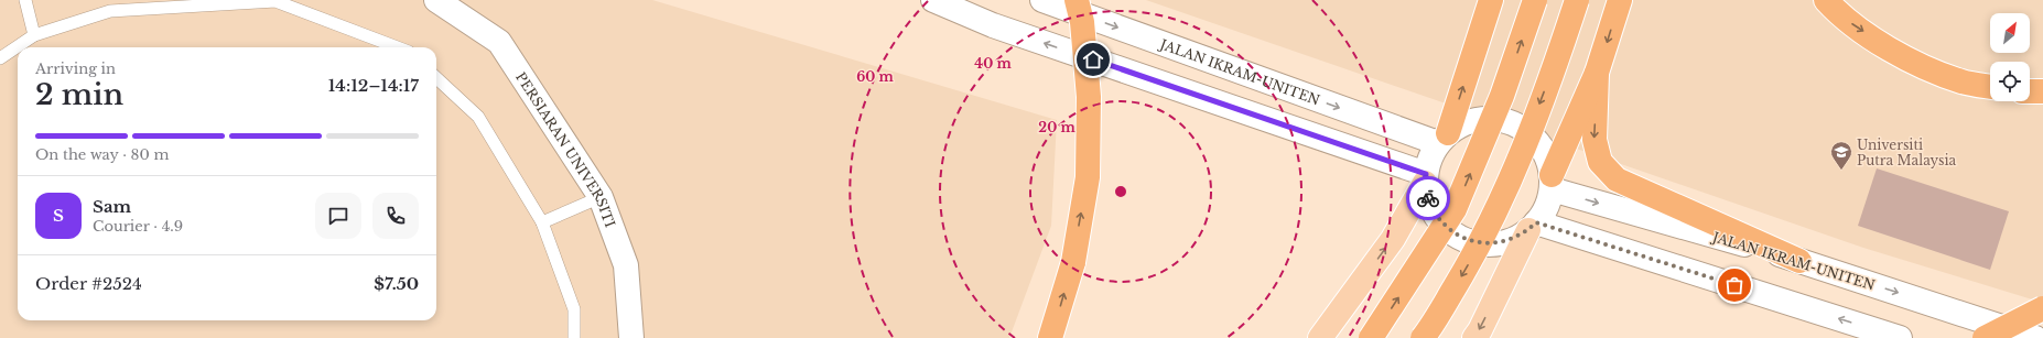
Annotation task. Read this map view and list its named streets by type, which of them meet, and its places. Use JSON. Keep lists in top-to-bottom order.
{
  "streets": {
    "main road": ["JALAN IKRAM-UNITEN", "PERSIARAN UNIVERSITI"]
  },
  "places": {
    "school or university": ["Universiti Putra Malaysia"]
  },
  "north": "top right",
  "page": {
    "heading": ["2 min", "Arriving in", "14:12–14:17"],
    "panel": [
      "Sam",
      "Courier · 4.9",
      "Order #2524",
      "$7.50"
    ],
    "bar": "On the way · 80 m",
    "round": "S"
  },
  "rings": ["40 m", "60 m", "20 m"]
}
